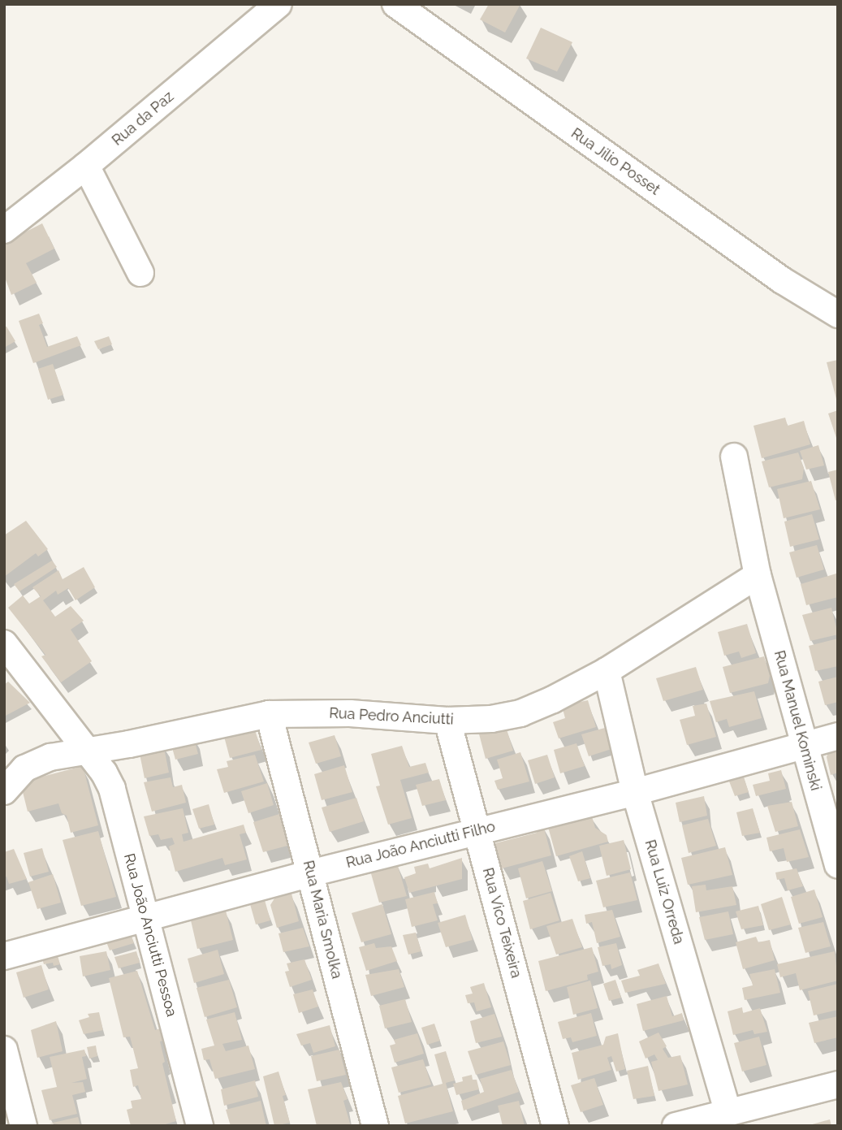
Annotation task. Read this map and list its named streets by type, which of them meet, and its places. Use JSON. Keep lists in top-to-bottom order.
{
  "streets": {
    "street": [
      "Rua da Paz",
      "Rua Jílio Posset",
      "Rua Pedro Anciutti",
      "Rua Manuel Kominski",
      "Rua João Anciutti Filho",
      "Rua Luiz Orreda",
      "Rua Maria Smolka",
      "Rua Vico Teixeira",
      "Rua João Anciutti Pessoa"
    ]
  },
  "crossings": [
    ["Rua Pedro Anciutti", "Rua Manuel Kominski"],
    ["Rua Pedro Anciutti", "Rua Luiz Orreda"],
    ["Rua Pedro Anciutti", "Rua Maria Smolka"],
    ["Rua Pedro Anciutti", "Rua Vico Teixeira"],
    ["Rua Pedro Anciutti", "Rua João Anciutti Pessoa"],
    ["Rua Manuel Kominski", "Rua João Anciutti Filho"],
    ["Rua João Anciutti Filho", "Rua Luiz Orreda"],
    ["Rua João Anciutti Filho", "Rua Maria Smolka"],
    ["Rua João Anciutti Filho", "Rua Vico Teixeira"],
    ["Rua João Anciutti Filho", "Rua João Anciutti Pessoa"]
  ]
}
